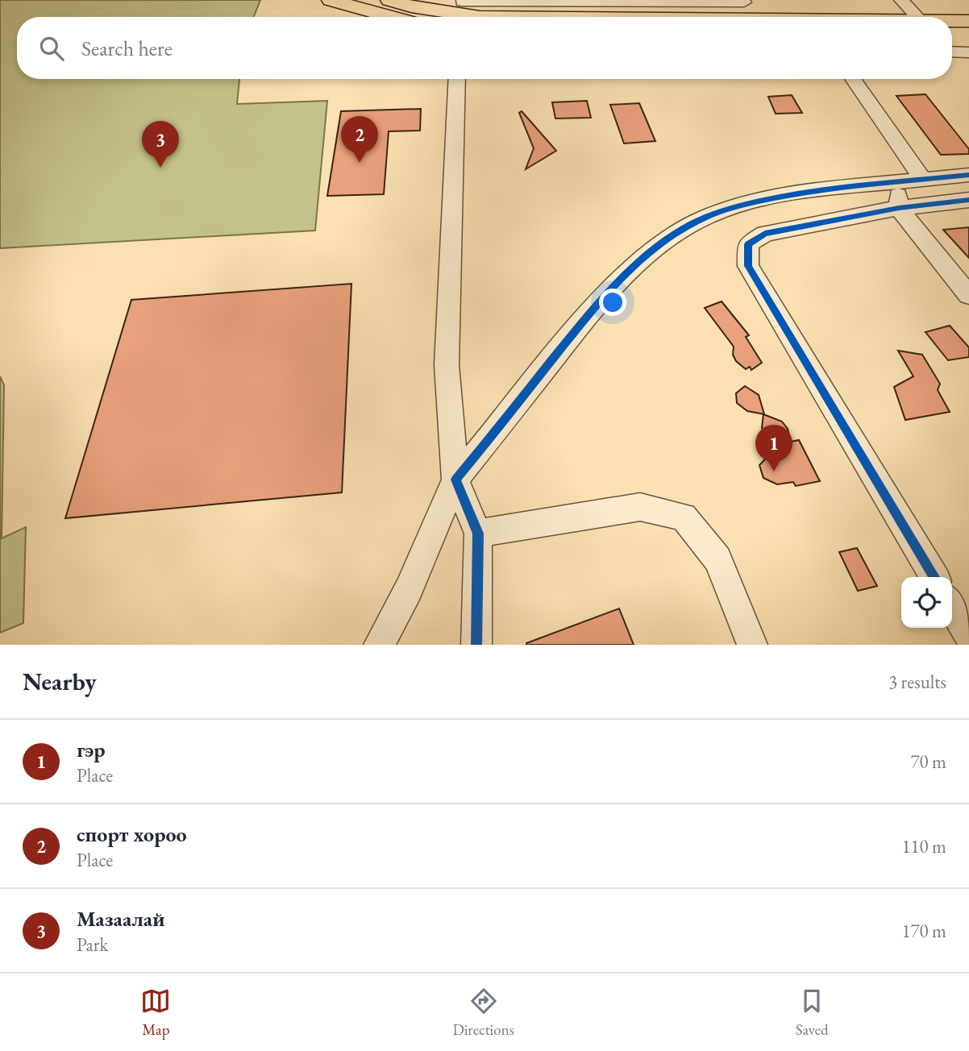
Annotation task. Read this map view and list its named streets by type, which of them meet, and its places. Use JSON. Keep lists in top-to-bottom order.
{
  "page": {
    "search": "Search here",
    "pins": ["2", "3", "1"],
    "heading": ["Nearby", "3 results"],
    "list": [
      {
        "mark": "1",
        "name": "гэр",
        "note": "Place",
        "value": "70 m"
      },
      {
        "mark": "2",
        "name": "спорт хороо",
        "note": "Place",
        "value": "110 m"
      },
      {
        "mark": "3",
        "name": "Мазаалай",
        "note": "Park",
        "value": "170 m"
      }
    ],
    "nav": ["Map", "Directions", "Saved"]
  }
}
